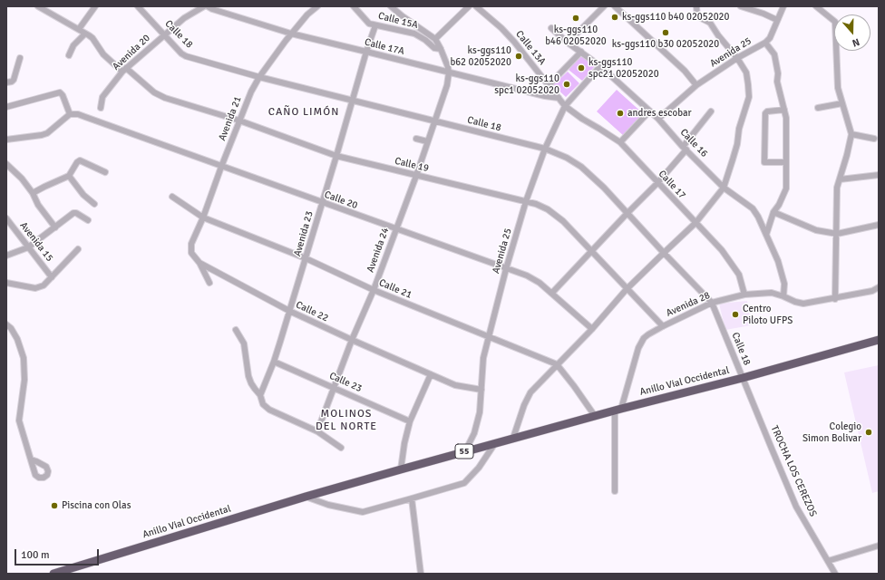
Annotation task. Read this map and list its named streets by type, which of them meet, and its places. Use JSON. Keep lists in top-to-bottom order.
{
  "streets": {
    "highway": ["Anillo Vial Occidental", "55"],
    "street": [
      "Calle 15A",
      "Calle 18",
      "Calle 17A",
      "Calle 13A",
      "Avenida 20",
      "Avenida 25",
      "Avenida 21",
      "Calle 16",
      "Calle 19",
      "Calle 17",
      "Calle 20",
      "Avenida 23",
      "Avenida 15",
      "Avenida 24",
      "Calle 21",
      "Avenida 28",
      "Calle 22",
      "Calle 23",
      "TROCHA LOS CEREZOS"
    ]
  },
  "crossings": [
    ["Calle 15A", "Avenida 23"],
    ["Calle 18", "Avenida 20"],
    ["Calle 18", "Avenida 25"],
    ["Calle 18", "Avenida 21"],
    ["Calle 18", "Avenida 23"],
    ["Calle 18", "Avenida 24"],
    ["Calle 18", "Avenida 28"],
    ["Calle 18", "Anillo Vial Occidental"],
    ["Calle 18", "TROCHA LOS CEREZOS"],
    ["Calle 17A", "Calle 13A"],
    ["Calle 17A", "Avenida 21"],
    ["Calle 17A", "Avenida 23"],
    ["Calle 17A", "Avenida 24"],
    ["Calle 13A", "Avenida 25"],
    ["Calle 13A", "Calle 17"],
    ["Avenida 20", "Calle 19"],
    ["Avenida 25", "Calle 16"],
    ["Avenida 25", "Calle 19"],
    ["Avenida 25", "Calle 17"],
    ["Avenida 25", "Calle 20"],
    ["Avenida 25", "Calle 21"],
    ["Avenida 25", "Calle 22"],
    ["Avenida 25", "Anillo Vial Occidental"],
    ["Avenida 21", "Calle 19"],
    ["Avenida 21", "Calle 20"],
    ["Avenida 21", "Calle 21"],
    ["Avenida 21", "Calle 22"],
    ["Calle 16", "Avenida 28"],
    ["Calle 19", "Avenida 23"],
    ["Calle 19", "Avenida 24"],
    ["Calle 19", "Avenida 28"],
    ["Calle 17", "Avenida 28"],
    ["Calle 20", "Avenida 23"],
    ["Calle 20", "Avenida 24"],
    ["Avenida 23", "Calle 21"],
    ["Avenida 23", "Calle 22"],
    ["Avenida 23", "Calle 23"],
    ["Avenida 24", "Calle 21"],
    ["Avenida 24", "Calle 22"],
    ["Avenida 24", "Calle 23"],
    ["Avenida 28", "Anillo Vial Occidental"]
  ],
  "districts": ["CAÑO LIMÓN", "MOLINOS DEL NORTE"],
  "places": [
    "ks-ggs110 b40 02052020",
    "ks-ggs110 b46 02052020",
    "ks-ggs110 b30 02052020",
    "ks-ggs110 b62 02052020",
    "ks-ggs110 spc21 02052020",
    "ks-ggs110 spc1 02052020",
    "andres escobar",
    "Centro Piloto UFPS",
    "Colegio Simon Bolivar",
    "Piscina con Olas"
  ],
  "scale_bar": "100 m",
  "north": "bottom"
}
